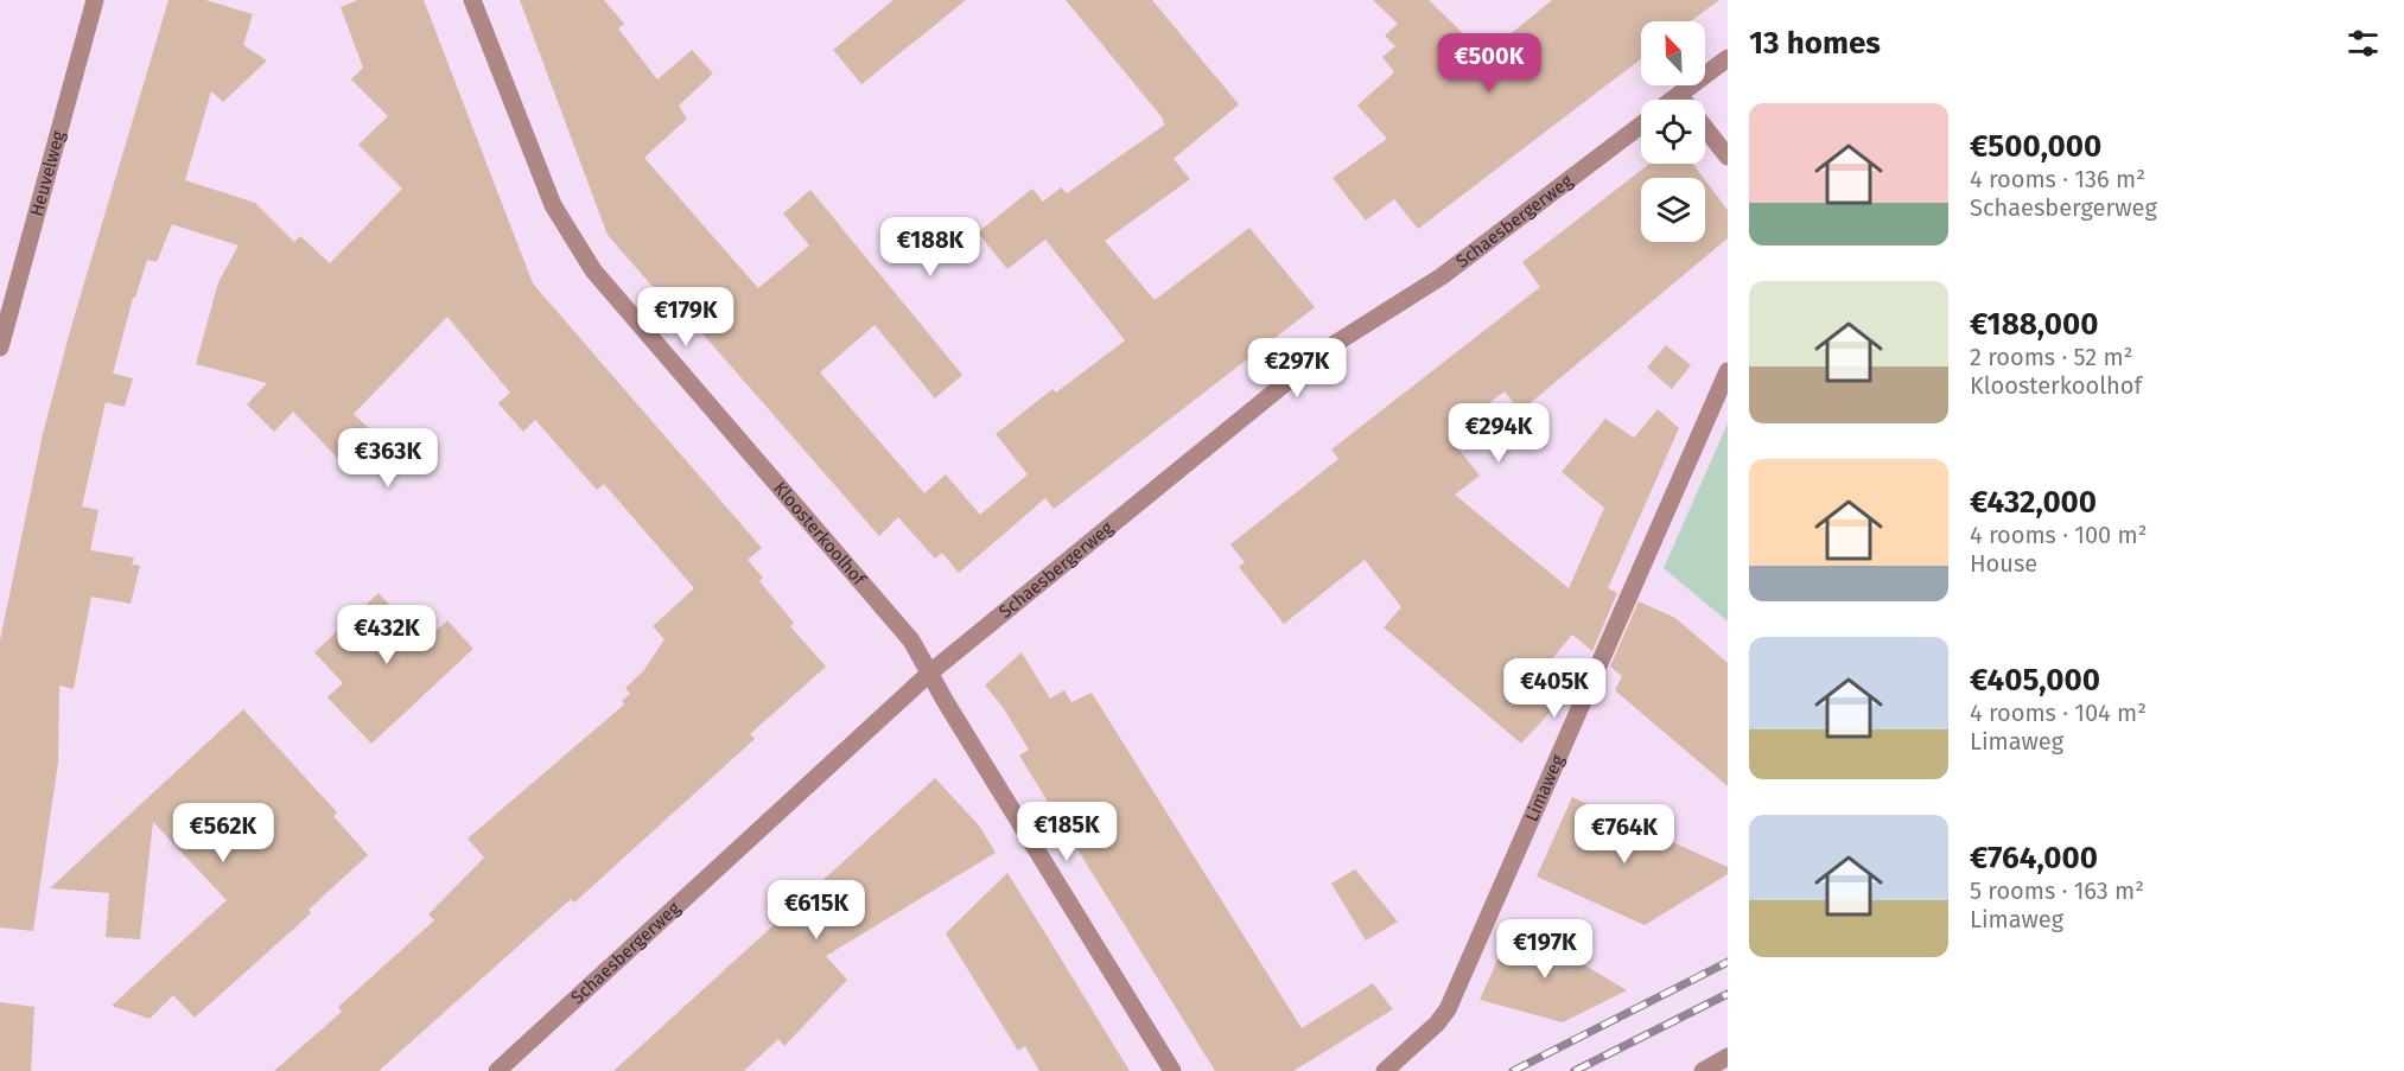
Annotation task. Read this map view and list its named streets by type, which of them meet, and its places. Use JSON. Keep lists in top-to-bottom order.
{
  "streets": {
    "street": [
      "Heuvelweg",
      "Schaesbergerweg",
      "Kloosterkoolhof",
      "Limaweg"
    ]
  },
  "crossings": [
    ["Schaesbergerweg", "Kloosterkoolhof"]
  ],
  "north": "top left",
  "page": {
    "heading": "13 homes",
    "price": [
      "€500K",
      "€188K",
      "€179K",
      "€297K",
      "€294K",
      "€363K",
      "€432K",
      "€405K",
      "€185K",
      "€562K",
      "€764K",
      "€615K",
      "€197K"
    ],
    "list": [
      {
        "name": "€500,000",
        "note": "4 rooms · 136 m² · Schaesbergerweg"
      },
      {
        "name": "€188,000",
        "note": "2 rooms · 52 m² · Kloosterkoolhof"
      },
      {
        "name": "€432,000",
        "note": "4 rooms · 100 m² · House"
      },
      {
        "name": "€405,000",
        "note": "4 rooms · 104 m² · Limaweg"
      },
      {
        "name": "€764,000",
        "note": "5 rooms · 163 m² · Limaweg"
      }
    ]
  }
}
